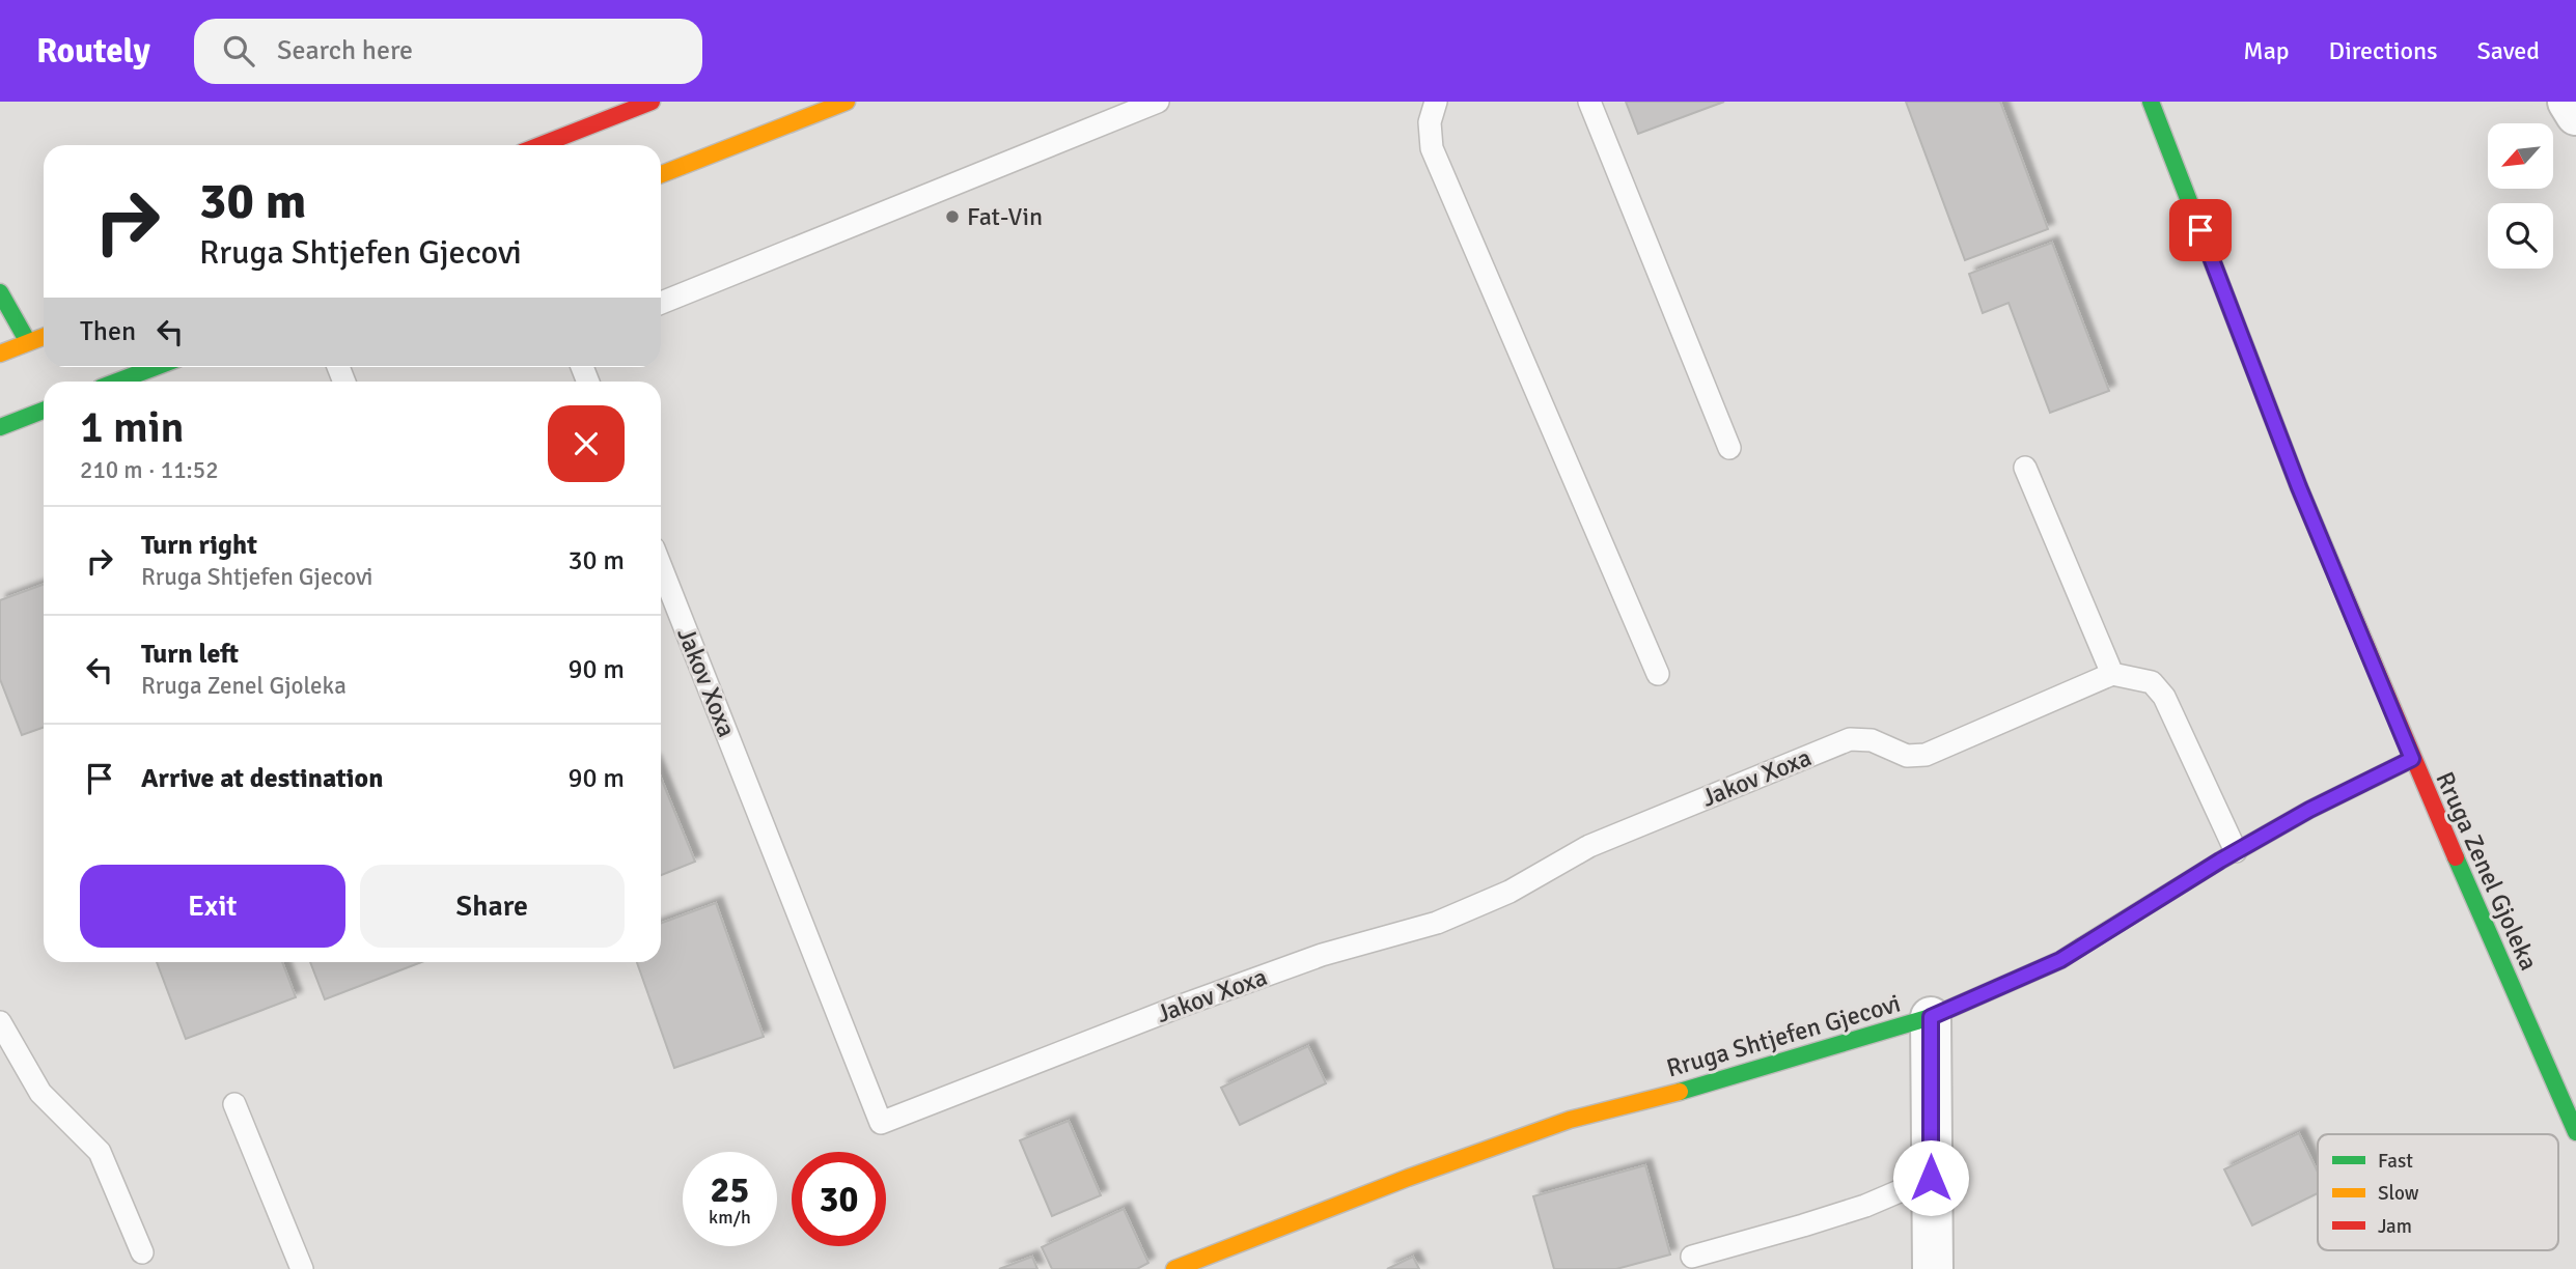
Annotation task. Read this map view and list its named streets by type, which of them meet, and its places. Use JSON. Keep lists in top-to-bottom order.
{
  "streets": {
    "street": ["Rruga Zenel Gjoleka", "Rruga Shtjefen Gjecovi"],
    "lane": ["Jakov Xoxa"]
  },
  "crossings": [
    ["Rruga Zenel Gjoleka", "Rruga Shtjefen Gjecovi"]
  ],
  "places": ["Fat-Vin"],
  "legend": ["Fast", "Slow", "Jam"],
  "north": "bottom left",
  "page": {
    "header": "Routely",
    "search": "Search here",
    "nav": ["Map", "Directions", "Saved"],
    "turn": ["30 m", "Rruga Shtjefen Gjecovi"],
    "then": "Then",
    "heading": ["1 min", "210 m · 11:52"],
    "list": [
      {
        "name": "Turn right",
        "note": "Rruga Shtjefen Gjecovi",
        "value": "30 m"
      },
      {
        "name": "Turn left",
        "note": "Rruga Zenel Gjoleka",
        "value": "90 m"
      },
      {
        "name": "Arrive at destination",
        "value": "90 m"
      }
    ],
    "buttons": ["Exit", "Share"],
    "speed": "25 km/h",
    "limit": "30"
  }
}
